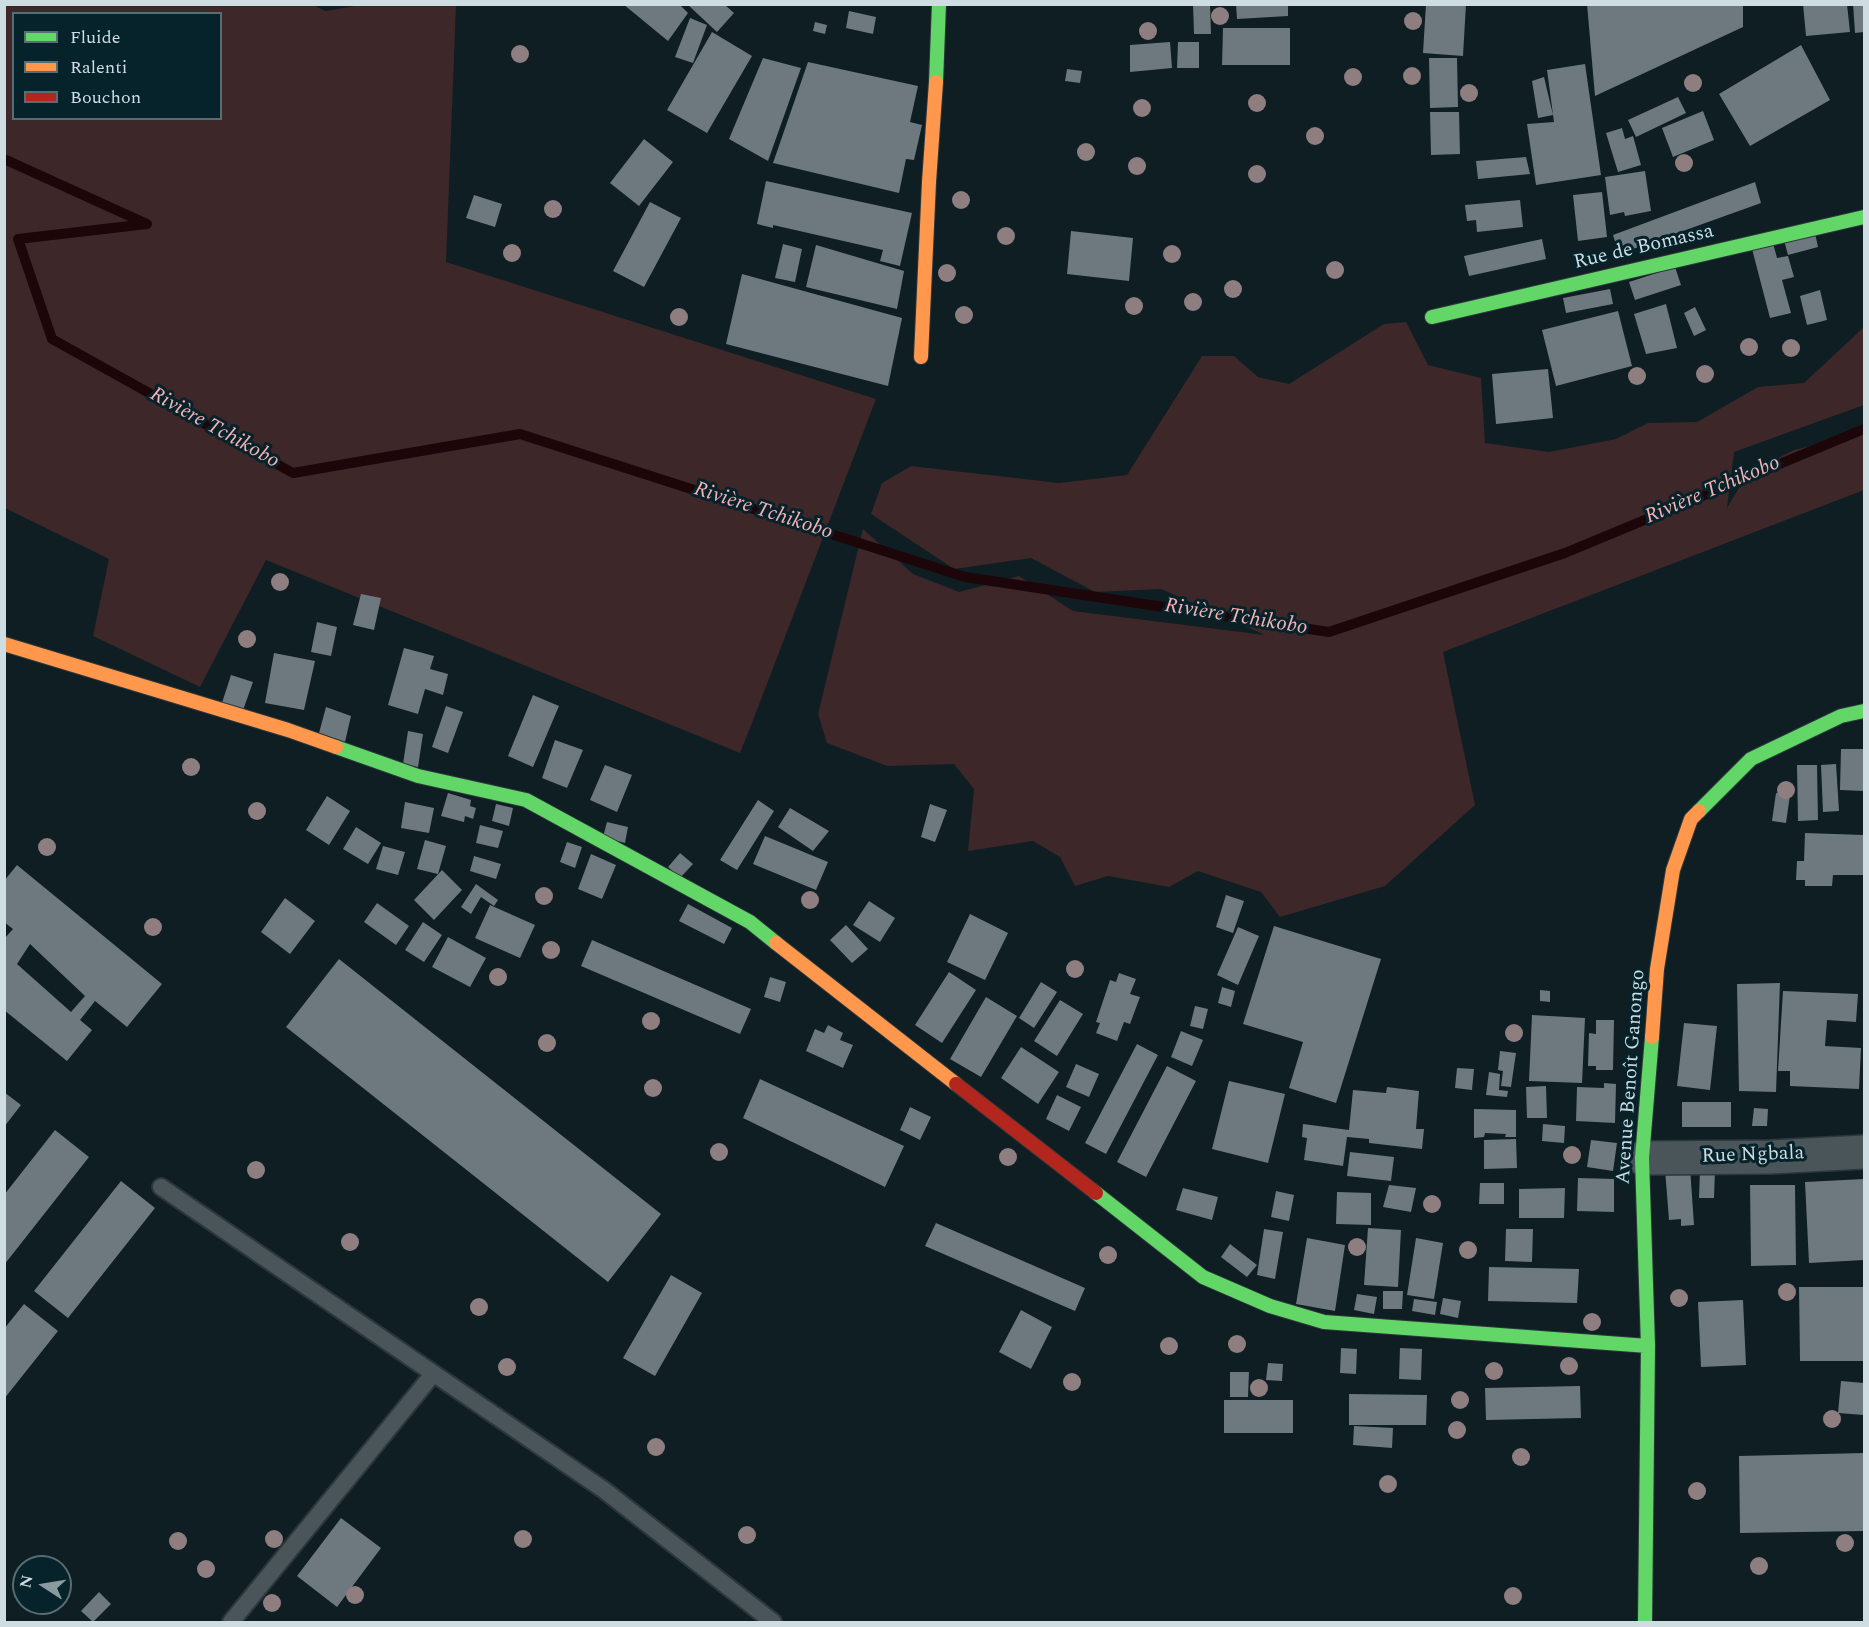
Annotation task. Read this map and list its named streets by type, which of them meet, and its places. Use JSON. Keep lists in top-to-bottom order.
{
  "streets": {
    "street": ["Rue de Bomassa", "Avenue Benoît Ganongo", "Rue Ngbala"]
  },
  "crossings": [
    ["Avenue Benoît Ganongo", "Rue Ngbala"]
  ],
  "water": ["Rivière Tchikobo"],
  "legend": ["Fluide", "Ralenti", "Bouchon"],
  "north": "left"
}
